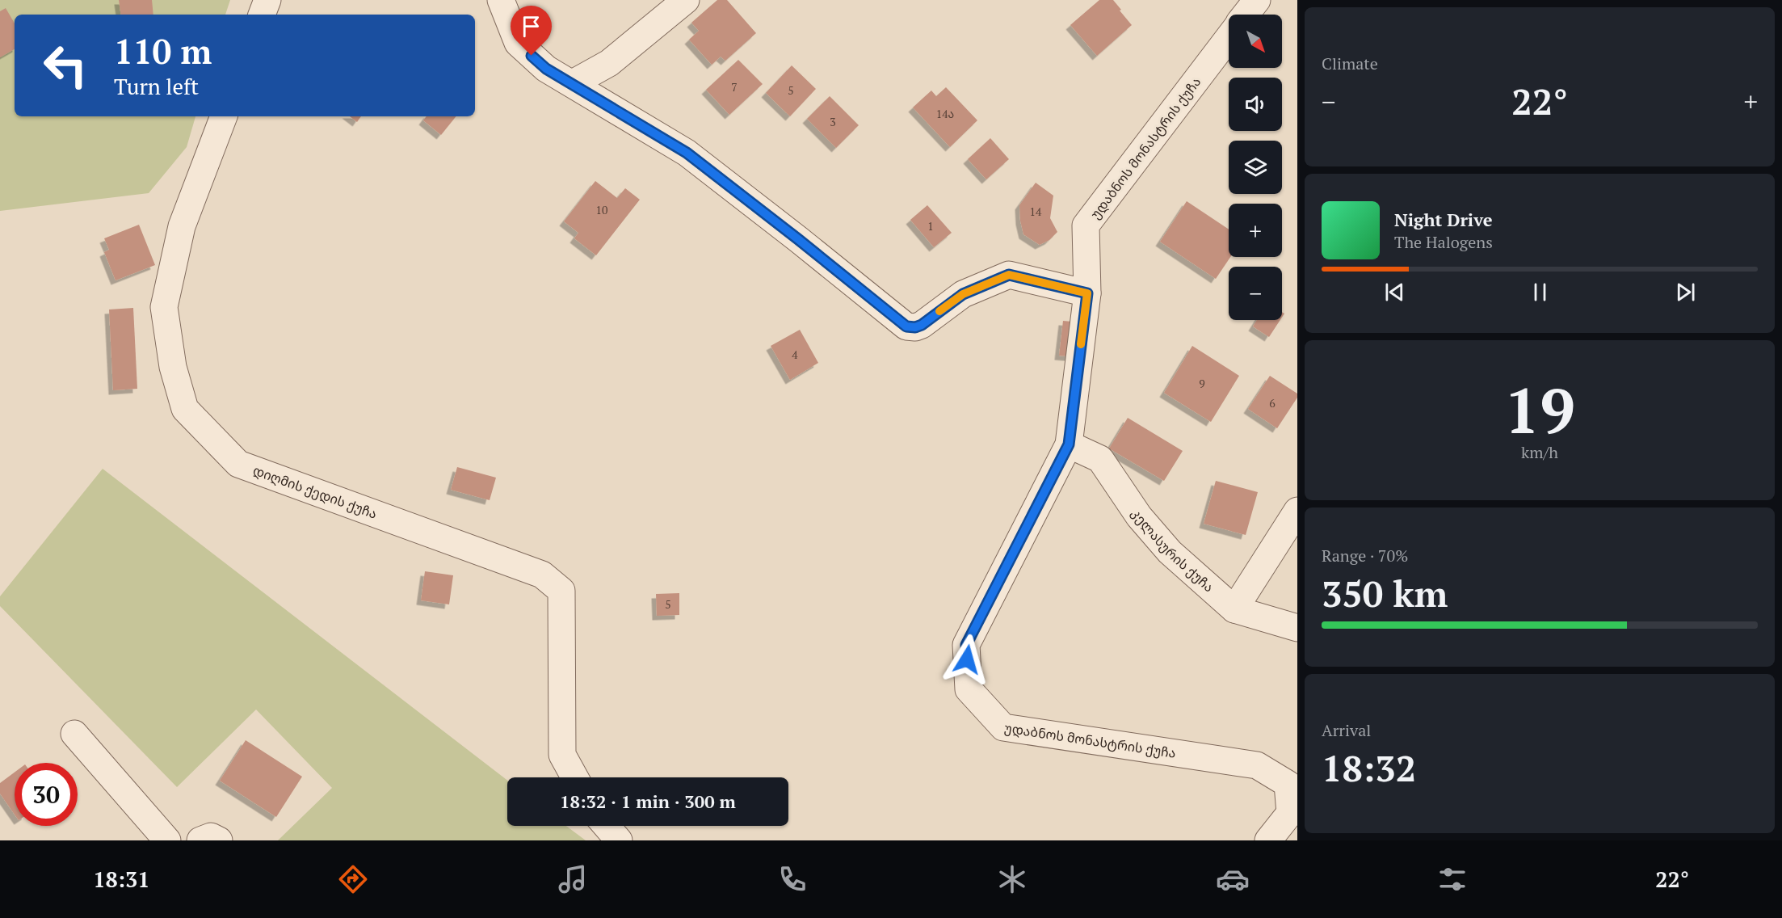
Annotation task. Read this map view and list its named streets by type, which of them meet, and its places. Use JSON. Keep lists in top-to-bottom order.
{
  "streets": {
    "street": ["უდაბნოს მონასტრის ქუჩა", "დიღმის ქედის ქუჩა", "კელასურის ქუჩა"]
  },
  "crossings": [
    ["უდაბნოს მონასტრის ქუჩა", "კელასურის ქუჩა"]
  ],
  "house_numbers": [
    "7",
    "5",
    "14ა",
    "3",
    "10",
    "14",
    "1",
    "4",
    "9",
    "6",
    "5"
  ],
  "north": "bottom right",
  "page": {
    "tile": [
      "Climate",
      ["19", "km/h"],
      ["Range · 70%", "350 km"],
      ["Arrival", "18:32"]
    ],
    "map_buttons": ["+", "−"],
    "turn": ["110 m", "Turn left"],
    "heat": ["−", "22°", "+"],
    "song": ["Night Drive", "The Halogens"],
    "limit": "30",
    "trip": "18:32 · 1 min · 300 m",
    "tabs": ["18:31", "22°"]
  }
}
